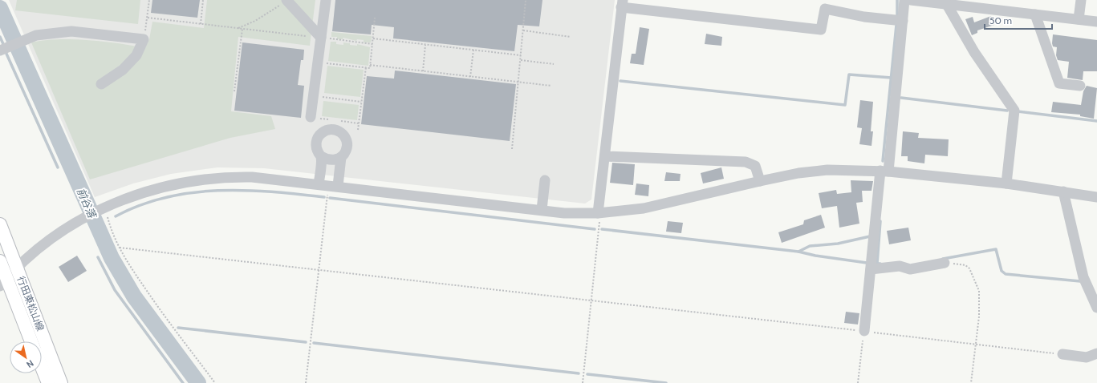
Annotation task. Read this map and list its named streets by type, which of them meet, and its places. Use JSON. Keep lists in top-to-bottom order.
{
  "streets": {
    "main road": ["行田東松山線"]
  },
  "water": ["前谷落"],
  "scale_bar": "50 m",
  "north": "bottom right"
}
